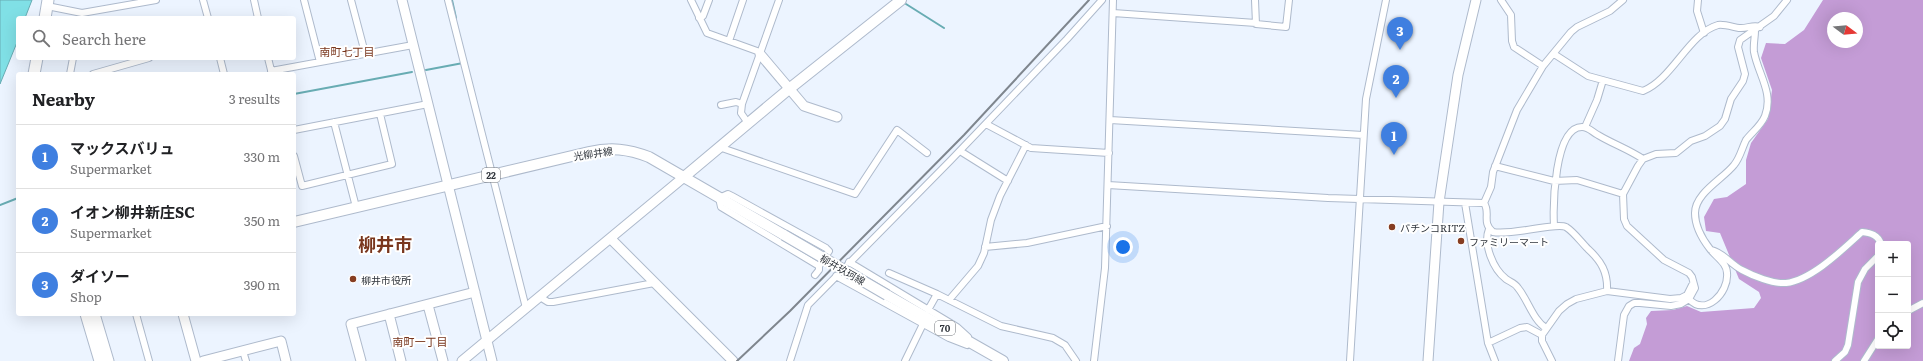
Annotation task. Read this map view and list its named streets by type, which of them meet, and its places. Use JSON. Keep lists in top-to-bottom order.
{
  "streets": {
    "main road": [
      "光柳井線",
      "22",
      "柳井玖珂線",
      "70"
    ]
  },
  "crossings": [
    ["光柳井線", "柳井玖珂線"]
  ],
  "districts": ["南町七丁目", "柳井市", "南町一丁目"],
  "places": ["パチンコRITZ", "ファミリーマート", "柳井市役所"],
  "north": "right",
  "page": {
    "search": "Search here",
    "pins": ["3", "2", "1"],
    "heading": ["Nearby", "3 results"],
    "list": [
      {
        "mark": "1",
        "name": "マックスバリュ",
        "note": "Supermarket",
        "value": "330 m"
      },
      {
        "mark": "2",
        "name": "イオン柳井新庄SC",
        "note": "Supermarket",
        "value": "350 m"
      },
      {
        "mark": "3",
        "name": "ダイソー",
        "note": "Shop",
        "value": "390 m"
      }
    ],
    "map_buttons": ["+", "−"]
  }
}
